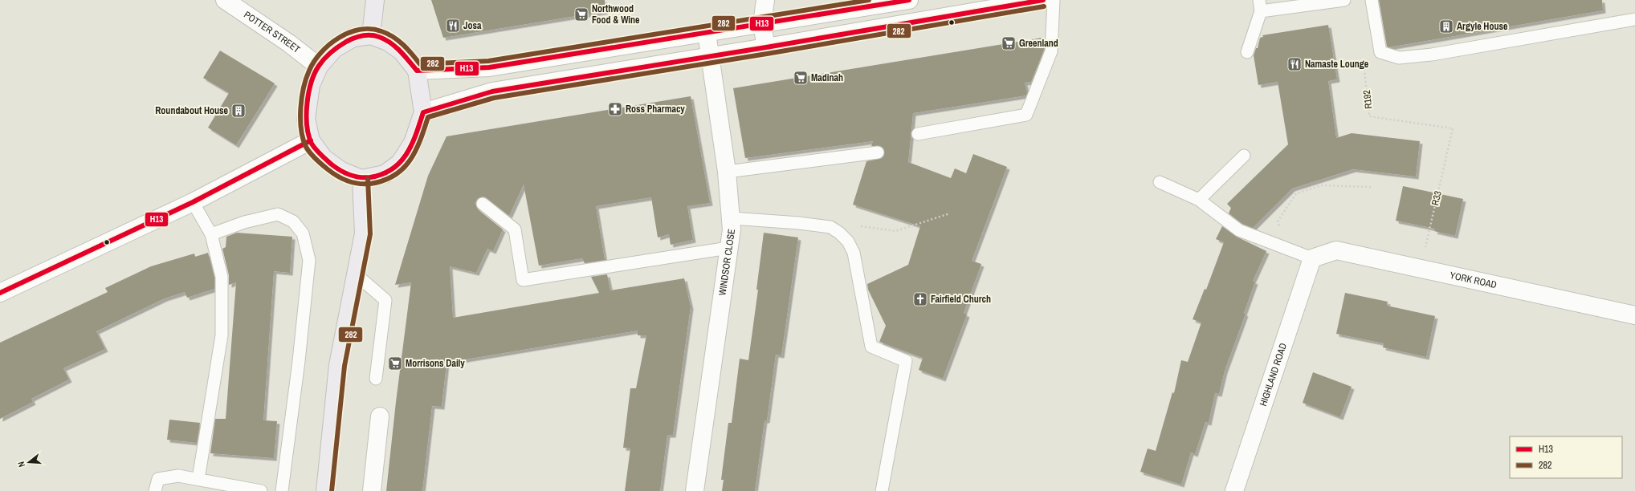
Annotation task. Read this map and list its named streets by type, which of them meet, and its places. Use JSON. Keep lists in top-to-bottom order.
{
  "streets": {
    "street": [
      "POTTER STREET",
      "WINDSOR CLOSE",
      "YORK ROAD",
      "HIGHLAND ROAD"
    ],
    "path": ["R192", "R33"]
  },
  "crossings": [
    ["R192", "R33"],
    ["R33", "YORK ROAD"],
    ["YORK ROAD", "HIGHLAND ROAD"]
  ],
  "places": {
    "supermarket": [
      "Northwood Food & Wine",
      "Greenland",
      "Madinah",
      "Morrisons Daily"
    ],
    "restaurant": ["Josa", "Namaste Lounge"],
    "building": ["Argyle House", "Roundabout House"],
    "pharmacy": ["Ross Pharmacy"],
    "church": ["Fairfield Church"]
  },
  "lines": ["transit line H13", "transit line 282"],
  "legend": ["H13", "282"],
  "north": "left"
}
